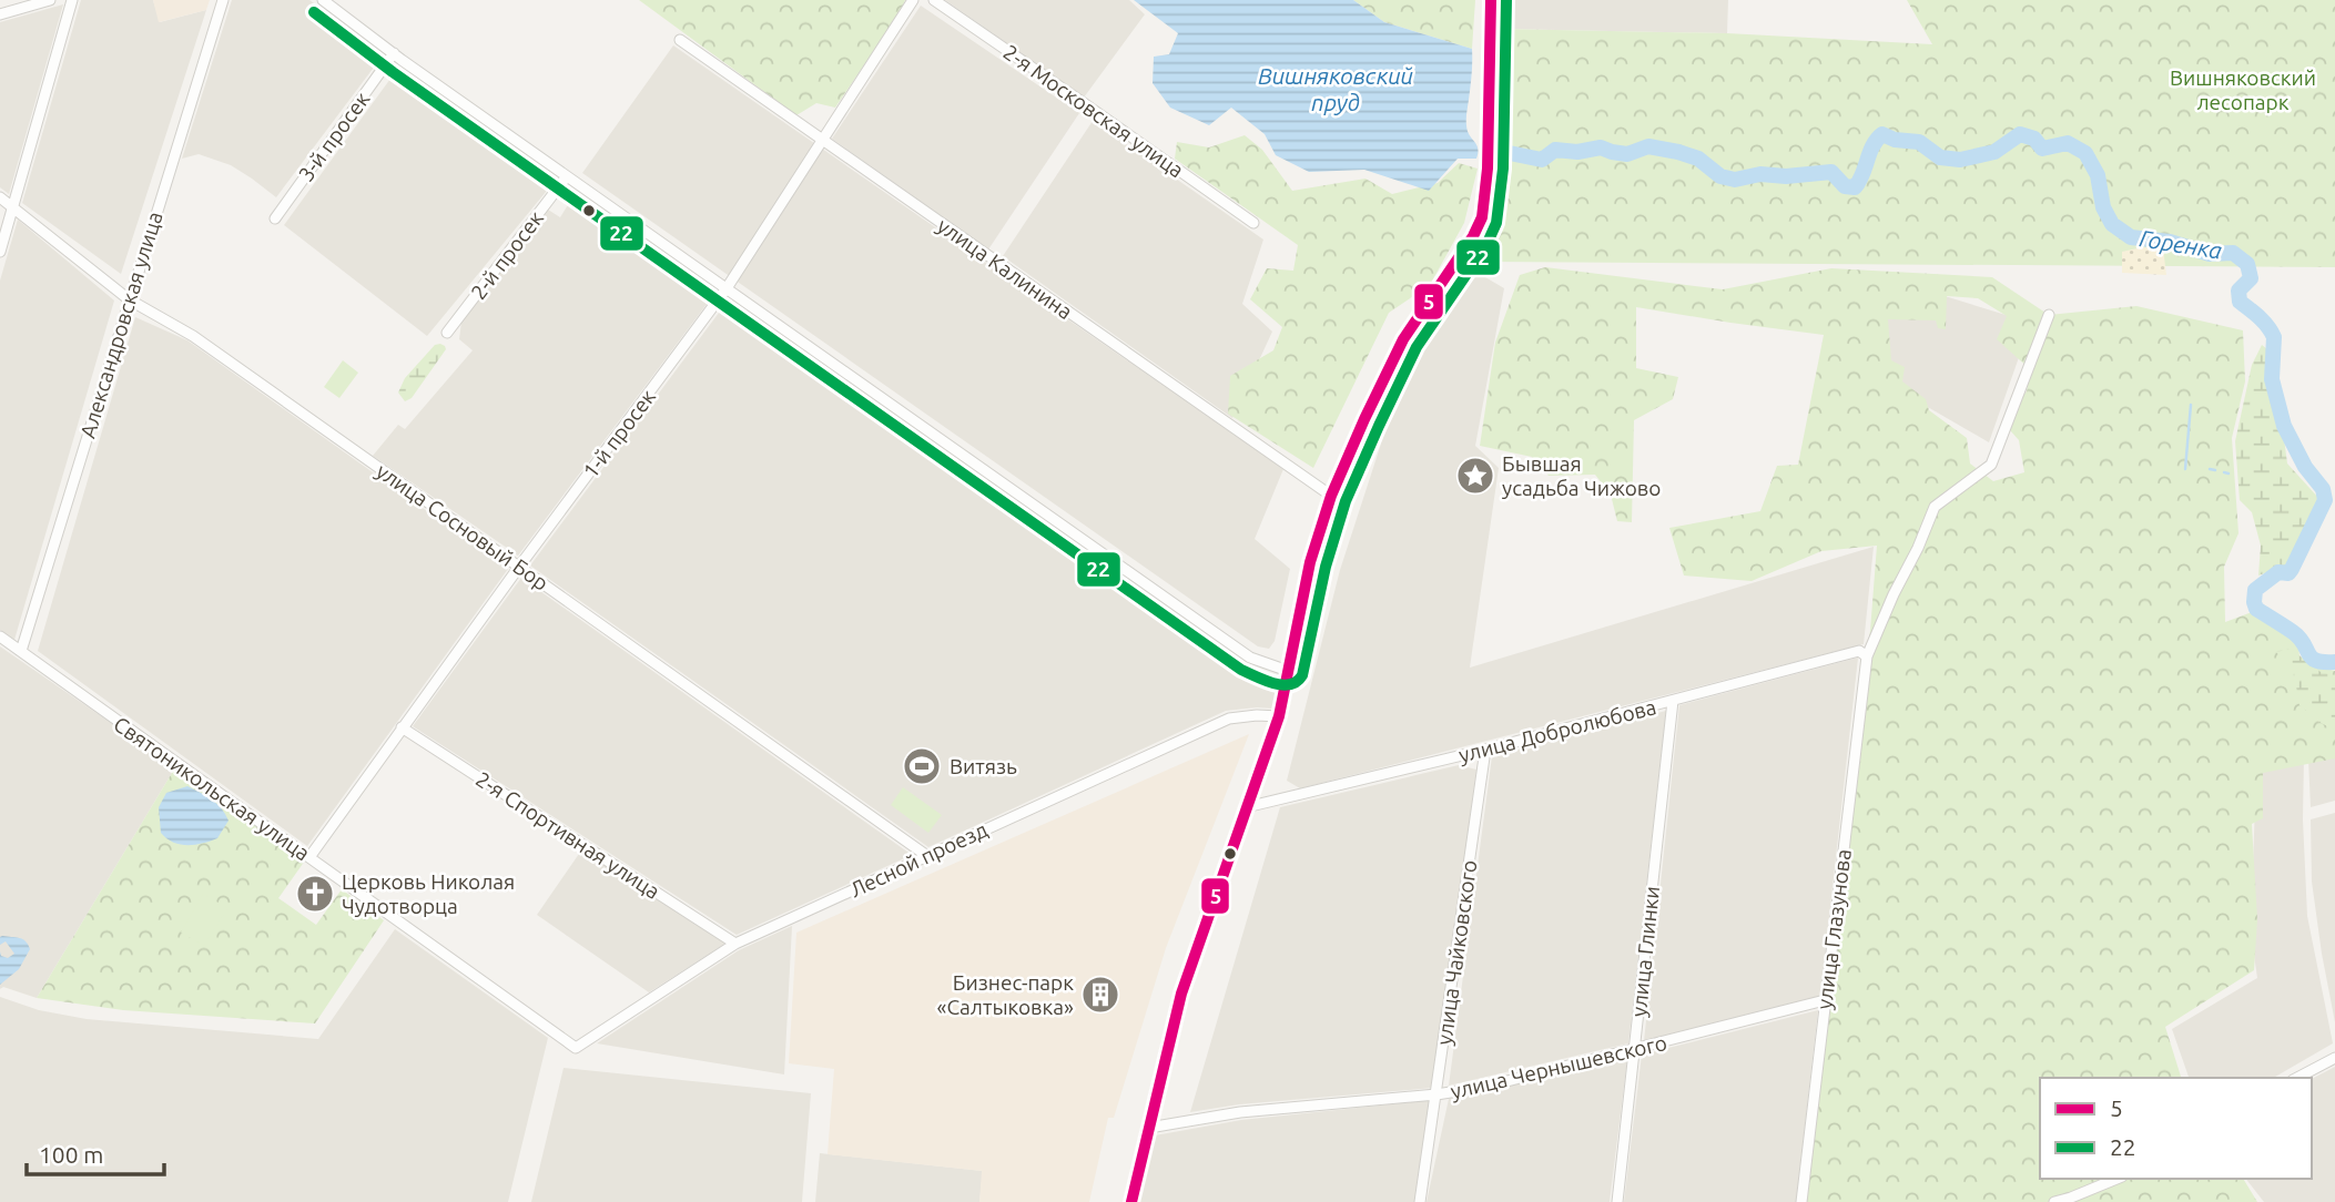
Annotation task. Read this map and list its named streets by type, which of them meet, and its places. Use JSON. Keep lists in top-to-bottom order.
{
  "streets": {
    "street": [
      "2-я Московская улица",
      "3-й просек",
      "2-й просек",
      "улица Калинина",
      "Александровская улица",
      "1-й просек",
      "улица Сосновый Бор",
      "улица Добролюбова",
      "Святоникольская улица",
      "2-я Спортивная улица",
      "Лесной проезд",
      "улица Глазунова",
      "улица Глинки",
      "улица Чайковского",
      "улица Чернышевского"
    ]
  },
  "crossings": [
    ["улица Калинина", "1-й просек"],
    ["Александровская улица", "улица Сосновый Бор"],
    ["Александровская улица", "Святоникольская улица"],
    ["1-й просек", "улица Сосновый Бор"],
    ["1-й просек", "Святоникольская улица"],
    ["1-й просек", "2-я Спортивная улица"],
    ["улица Сосновый Бор", "Лесной проезд"],
    ["улица Добролюбова", "улица Глазунова"],
    ["улица Добролюбова", "улица Глинки"],
    ["улица Добролюбова", "улица Чайковского"],
    ["Святоникольская улица", "Лесной проезд"],
    ["2-я Спортивная улица", "Лесной проезд"],
    ["улица Глазунова", "улица Чернышевского"],
    ["улица Глинки", "улица Чернышевского"],
    ["улица Чайковского", "улица Чернышевского"]
  ],
  "water": ["Вишняковский пруд", "Горенка"],
  "parks": ["Вишняковский лесопарк"],
  "places": {
    "place": ["Бывшая усадьба Чижово"],
    "sports": ["Витязь"],
    "church": ["Церковь Николая Чудотворца"],
    "building": ["Бизнес-парк «Салтыковка»"]
  },
  "lines": ["transit line 5", "transit line 22"],
  "legend": ["5", "22"],
  "scale_bar": "100 m"
}
